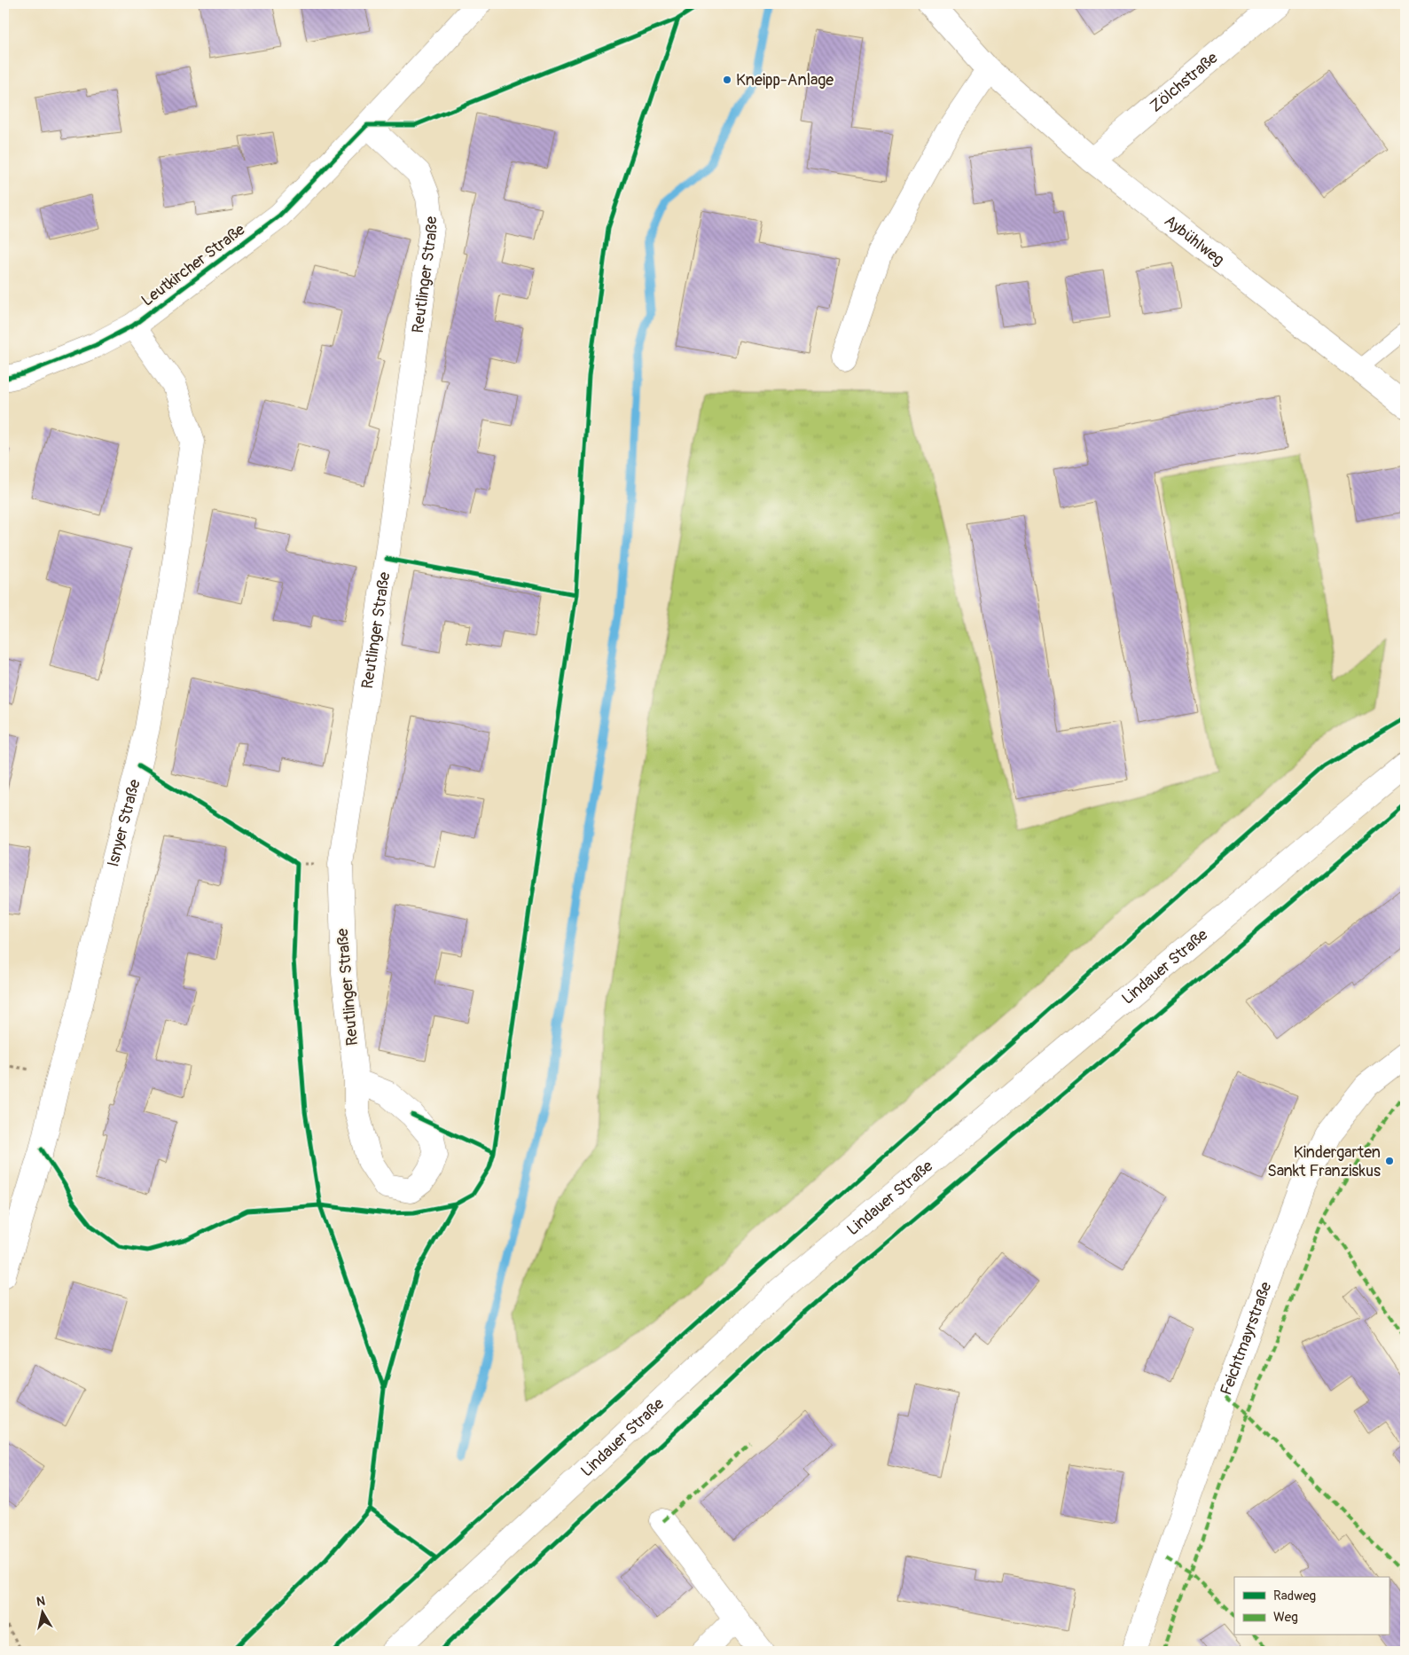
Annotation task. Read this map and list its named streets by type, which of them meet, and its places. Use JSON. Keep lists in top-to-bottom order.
{
  "streets": {
    "street": [
      "Zölchstraße",
      "Aybühlweg",
      "Leutkircher Straße",
      "Reutlinger Straße",
      "Isnyer Straße",
      "Lindauer Straße",
      "Feichtmayrstraße"
    ]
  },
  "crossings": [
    ["Zölchstraße", "Aybühlweg"],
    ["Leutkircher Straße", "Reutlinger Straße"],
    ["Leutkircher Straße", "Isnyer Straße"]
  ],
  "places": ["Kneipp-Anlage", "Kindergarten Sankt Franziskus"],
  "legend": ["Radweg", "Weg"],
  "north": "top"
}
